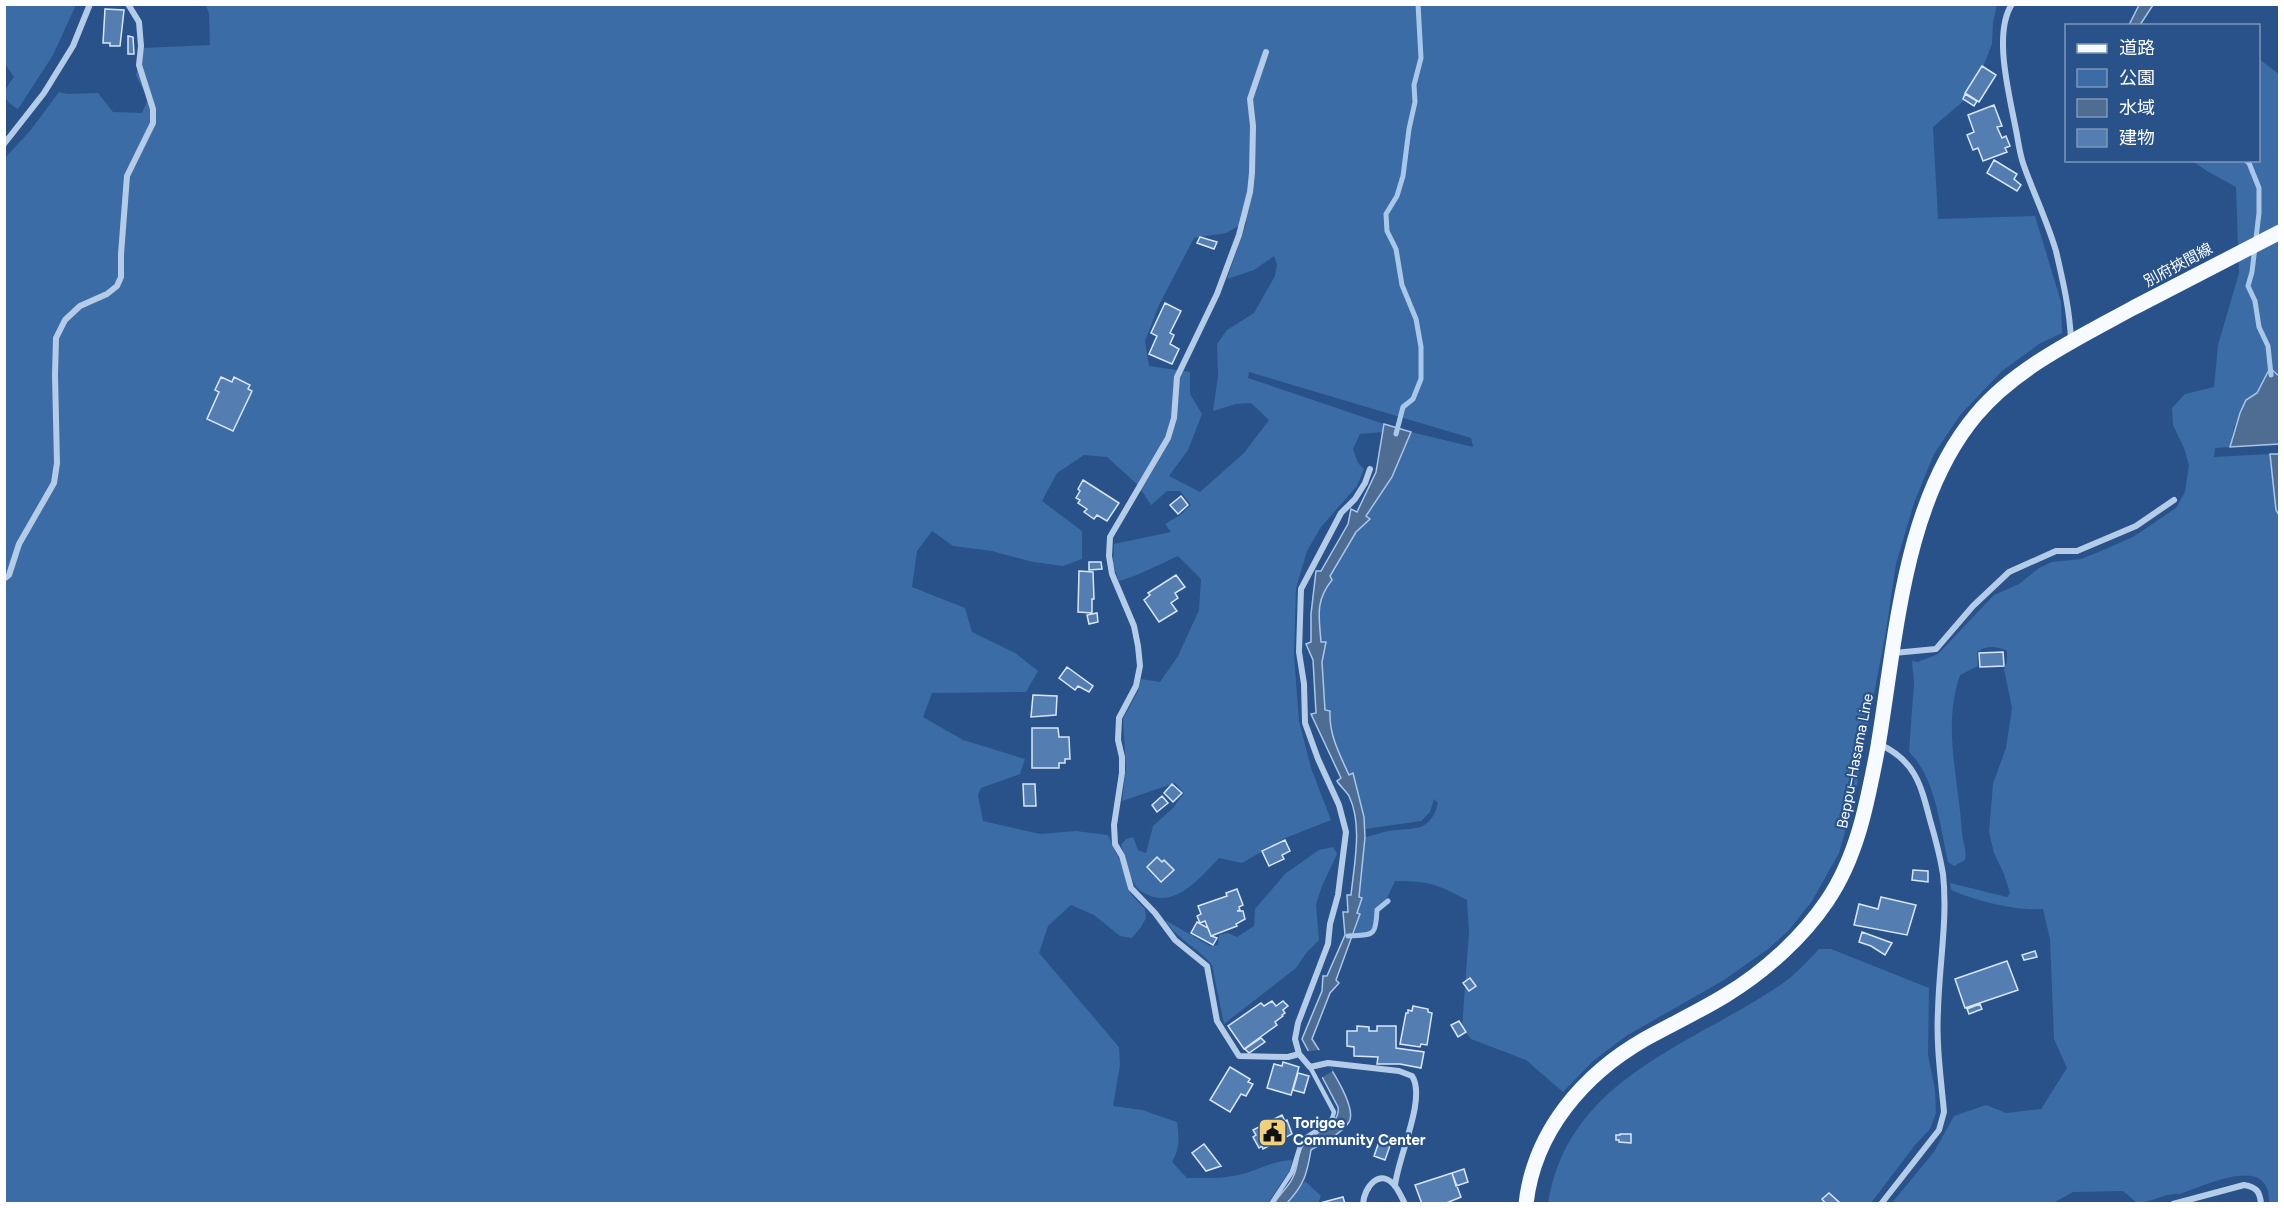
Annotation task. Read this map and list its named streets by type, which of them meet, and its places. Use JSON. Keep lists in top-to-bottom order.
{
  "streets": {
    "main road": ["別府挾間線", "Beppu–Hasama Line"]
  },
  "crossings": [
    ["別府挾間線", "Beppu–Hasama Line"]
  ],
  "places": {
    "public building": ["Torigoe Community Center"]
  },
  "legend": [
    "道路",
    "公園",
    "水域",
    "建物"
  ]
}
